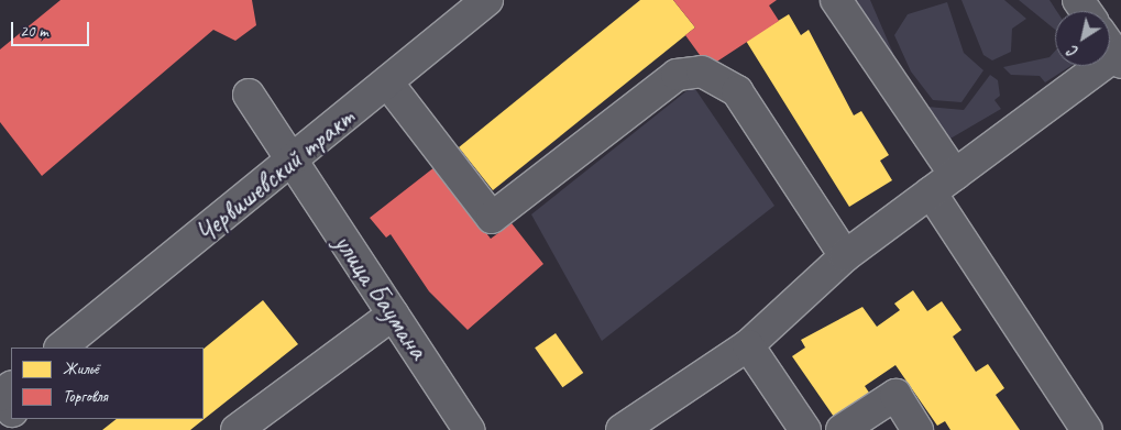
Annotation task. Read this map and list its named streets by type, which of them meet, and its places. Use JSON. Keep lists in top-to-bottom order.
{
  "streets": {
    "main road": ["Червишевский тракт", "улица Баумана"]
  },
  "crossings": [
    ["Червишевский тракт", "улица Баумана"]
  ],
  "legend": ["Жильё", "Торговля"],
  "scale_bar": "20 m",
  "north": "bottom left"
}
